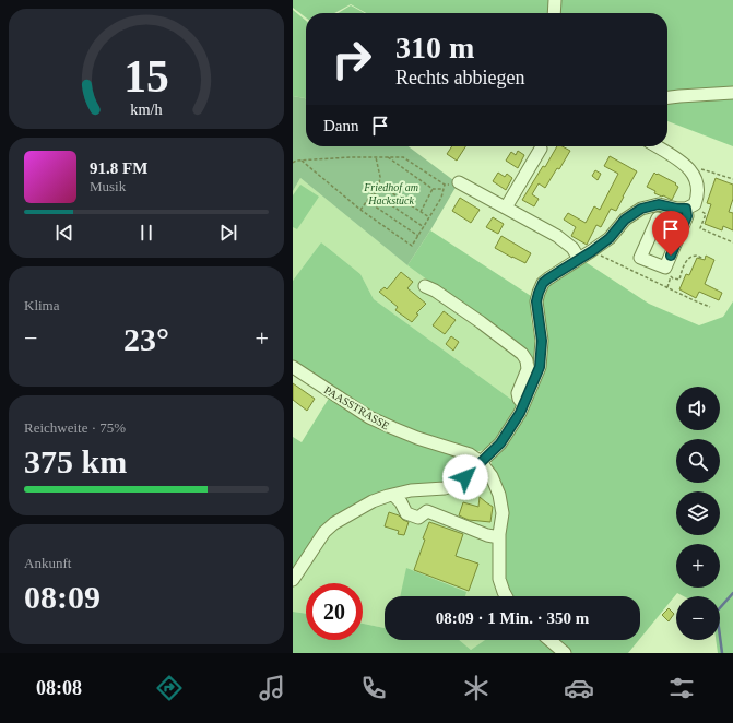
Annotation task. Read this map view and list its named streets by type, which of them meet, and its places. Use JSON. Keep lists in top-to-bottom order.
{
  "streets": {
    "street": ["PAASSTRASSE"]
  },
  "parks": ["Friedhof am Hackstück"],
  "page": {
    "turn": ["310 m", "Rechts abbiegen"],
    "then": "Dann",
    "song": ["91.8 FM", "Musik"],
    "tile": [
      "Klima",
      ["Reichweite · 75%", "375 km"],
      ["Ankunft", "08:09"]
    ],
    "heat": ["−", "23°", "+"],
    "map_buttons": ["+", "−"],
    "limit": "20",
    "trip": "08:09 · 1 Min. · 350 m",
    "tabs": "08:08",
    "gauge": ["15", "km/h"]
  }
}
